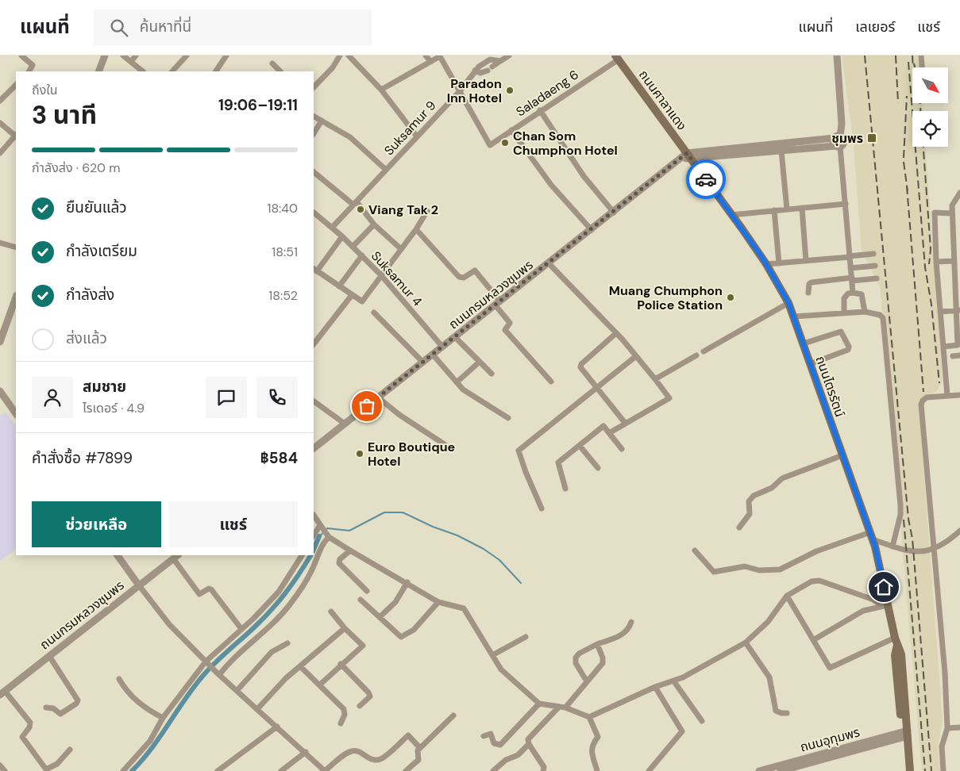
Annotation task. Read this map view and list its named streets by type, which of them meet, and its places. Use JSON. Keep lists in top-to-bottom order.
{
  "streets": {
    "main road": ["ถนนศาลาแดง", "ถนนไตรรัตน์"],
    "street": [
      "Saladaeng 6",
      "Suksamur 9",
      "Suksamur 4",
      "ถนนกรมหลวงชุมพร",
      "ถนนอุทุมพร"
    ]
  },
  "crossings": [
    ["Saladaeng 6", "ถนนศาลาแดง"],
    ["Saladaeng 6", "Suksamur 9"],
    ["ถนนศาลาแดง", "ถนนกรมหลวงชุมพร"],
    ["ถนนศาลาแดง", "ถนนไตรรัตน์"],
    ["Suksamur 9", "Suksamur 4"],
    ["Suksamur 4", "ถนนกรมหลวงชุมพร"],
    ["ถนนกรมหลวงชุมพร", "ถนนไตรรัตน์"],
    ["ถนนไตรรัตน์", "ถนนอุทุมพร"]
  ],
  "places": {
    "other": [
      "Paradon Inn Hotel",
      "Chan Som Chumphon Hotel",
      "Viang Tak 2",
      "Muang Chumphon Police Station",
      "Euro Boutique Hotel"
    ],
    "transit": ["ชุมพร"]
  },
  "north": "bottom right",
  "page": {
    "header": "แผนที่",
    "search": "ค้นหาที่นี่",
    "nav": ["แผนที่", "เลเยอร์", "แชร์"],
    "heading": ["3 นาที", "ถึงใน", "19:06–19:11"],
    "panel": [
      "สมชาย",
      "ไรเดอร์ · 4.9",
      "คำสั่งซื้อ #7899",
      "฿584"
    ],
    "bar": "กำลังส่ง · 620 m",
    "list": [
      ["ยืนยันแล้ว", "18:40"],
      ["กำลังเตรียม", "18:51"],
      ["กำลังส่ง", "18:52"],
      "ส่งแล้ว"
    ],
    "buttons": ["ช่วยเหลือ", "แชร์"]
  }
}
